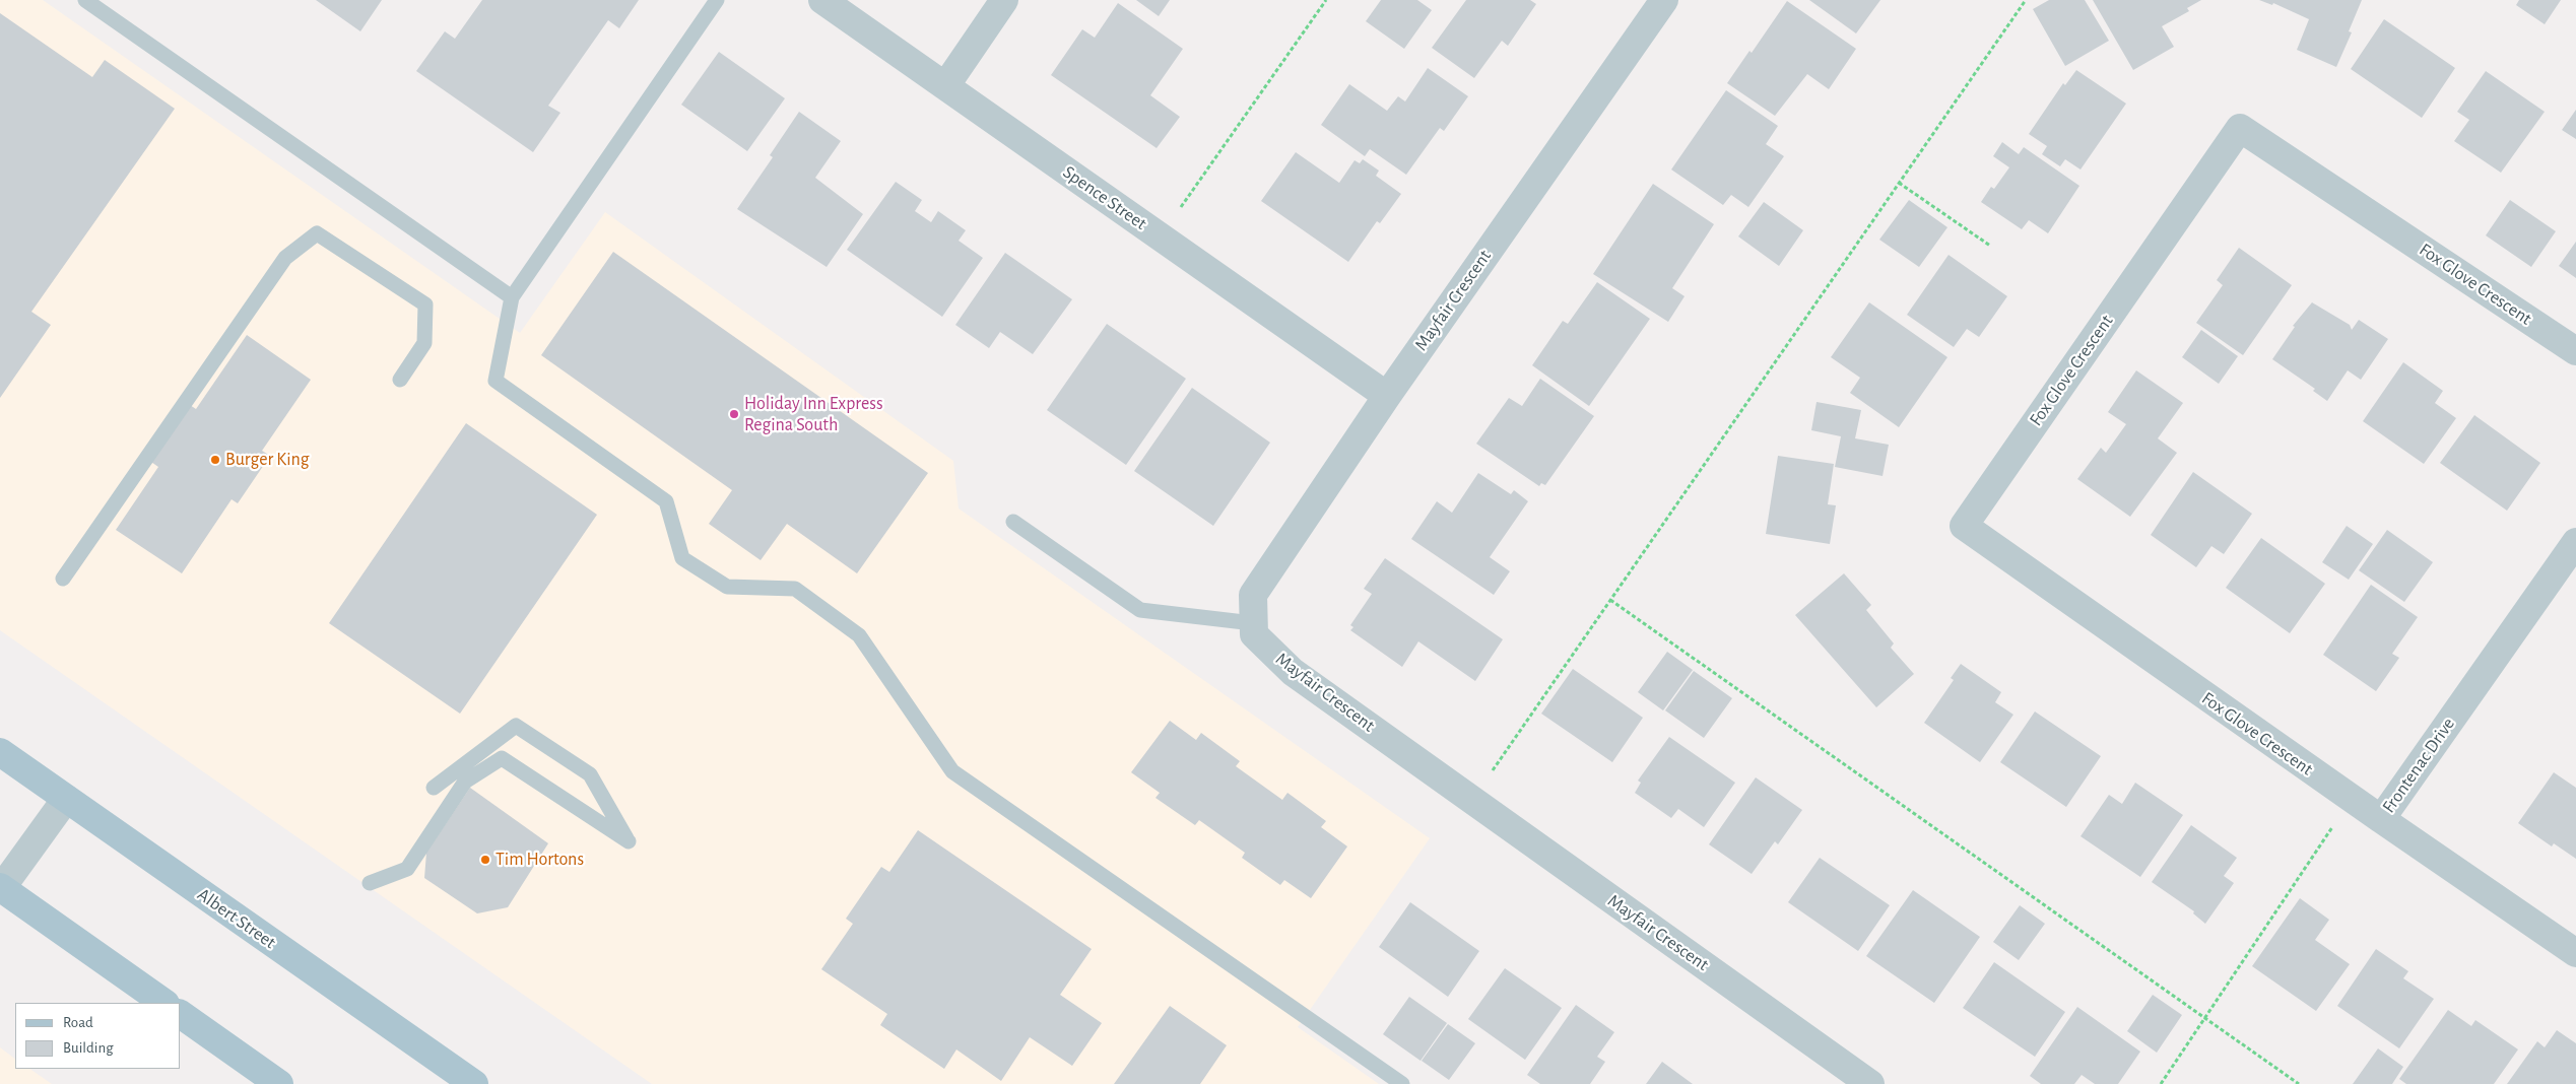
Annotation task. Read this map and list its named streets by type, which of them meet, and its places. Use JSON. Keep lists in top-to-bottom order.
{
  "streets": {
    "main road": ["Albert Street"],
    "street": [
      "Spence Street",
      "Fox Glove Crescent",
      "Mayfair Crescent",
      "Frontenac Drive"
    ]
  },
  "crossings": [
    ["Spence Street", "Mayfair Crescent"],
    ["Fox Glove Crescent", "Frontenac Drive"]
  ],
  "places": ["Holiday Inn Express Regina South", "Burger King", "Tim Hortons"],
  "legend": ["Road", "Building"]
}
